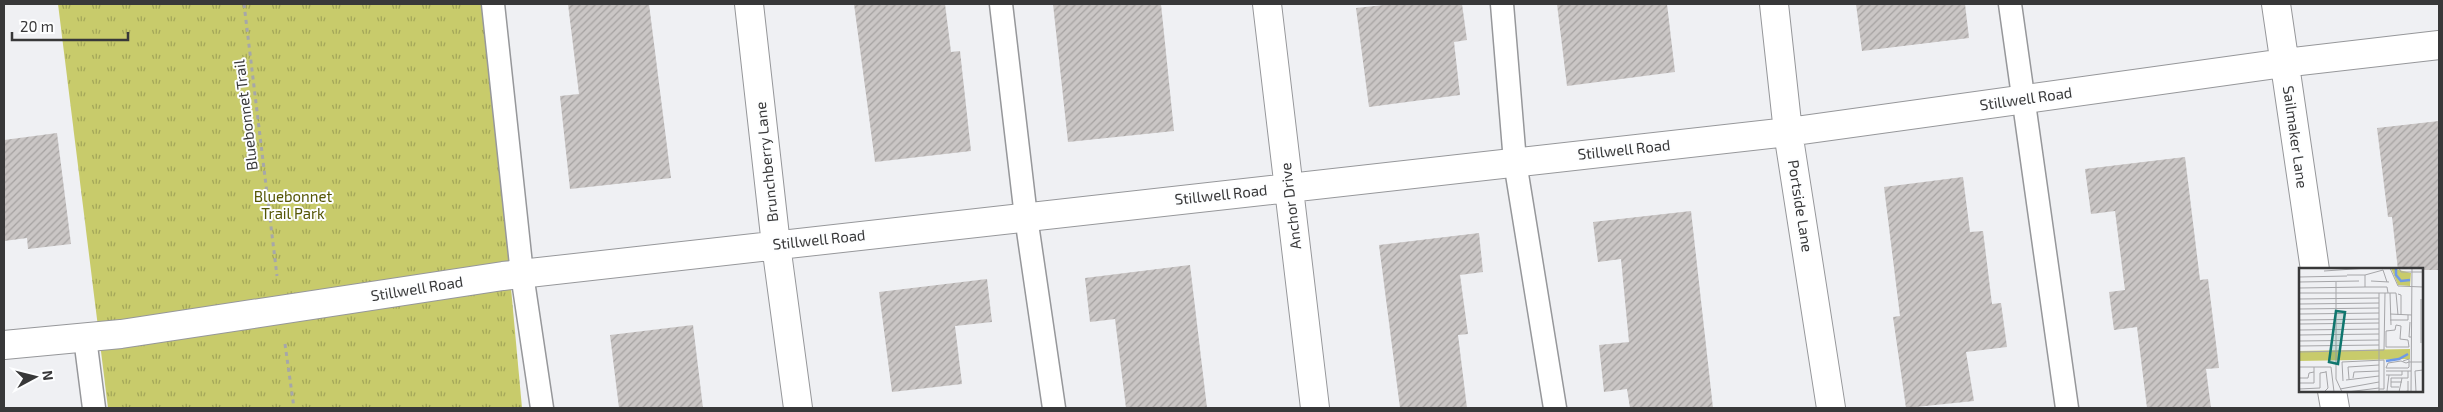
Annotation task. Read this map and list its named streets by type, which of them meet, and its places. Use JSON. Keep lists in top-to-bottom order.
{
  "streets": {
    "street": [
      "Stillwell Road",
      "Sailmaker Lane",
      "Brunchberry Lane",
      "Anchor Drive",
      "Portside Lane"
    ],
    "path": ["Bluebonnet Trail"]
  },
  "crossings": [
    ["Stillwell Road", "Sailmaker Lane"],
    ["Stillwell Road", "Brunchberry Lane"],
    ["Stillwell Road", "Anchor Drive"],
    ["Stillwell Road", "Portside Lane"]
  ],
  "parks": ["Bluebonnet Trail Park"],
  "scale_bar": "20 m",
  "north": "right"
}
